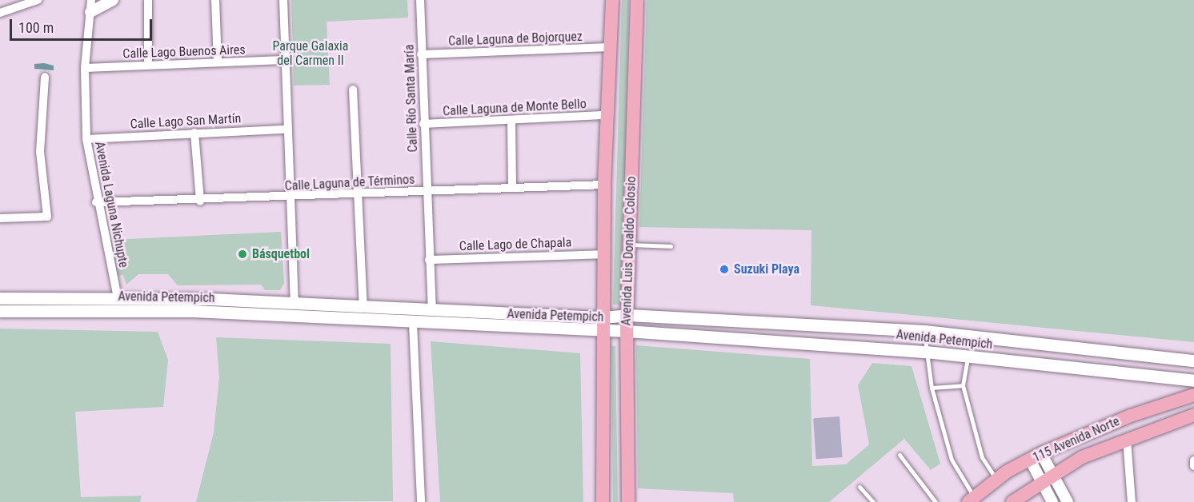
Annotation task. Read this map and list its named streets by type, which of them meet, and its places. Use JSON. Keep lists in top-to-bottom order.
{
  "streets": {
    "main road": ["Avenida Luis Donaldo Colosio", "Avenida Petempich", "115 Avenida Norte"],
    "street": [
      "Calle Laguna de Bojorquez",
      "Calle Lago Buenos Aires",
      "Calle Río Santa María",
      "Calle Laguna de Monte Bello",
      "Calle Lago San Martín",
      "Calle Laguna de Términos",
      "Avenida Laguna Nichupte",
      "Calle Lago de Chapala"
    ]
  },
  "crossings": [
    ["Calle Laguna de Bojorquez", "Calle Río Santa María"],
    ["Calle Laguna de Bojorquez", "Avenida Luis Donaldo Colosio"],
    ["Calle Lago Buenos Aires", "Avenida Laguna Nichupte"],
    ["Calle Río Santa María", "Calle Laguna de Monte Bello"],
    ["Calle Río Santa María", "Calle Laguna de Términos"],
    ["Calle Río Santa María", "Calle Lago de Chapala"],
    ["Calle Río Santa María", "Avenida Petempich"],
    ["Calle Laguna de Monte Bello", "Avenida Luis Donaldo Colosio"],
    ["Calle Lago San Martín", "Avenida Laguna Nichupte"],
    ["Calle Laguna de Términos", "Avenida Laguna Nichupte"],
    ["Calle Laguna de Términos", "Avenida Luis Donaldo Colosio"],
    ["Avenida Laguna Nichupte", "Avenida Petempich"],
    ["Calle Lago de Chapala", "Avenida Luis Donaldo Colosio"],
    ["Avenida Luis Donaldo Colosio", "Avenida Petempich"]
  ],
  "parks": ["Parque Galaxia del Carmen II"],
  "places": ["Básquetbol", "Suzuki Playa"],
  "scale_bar": "100 m"
}
